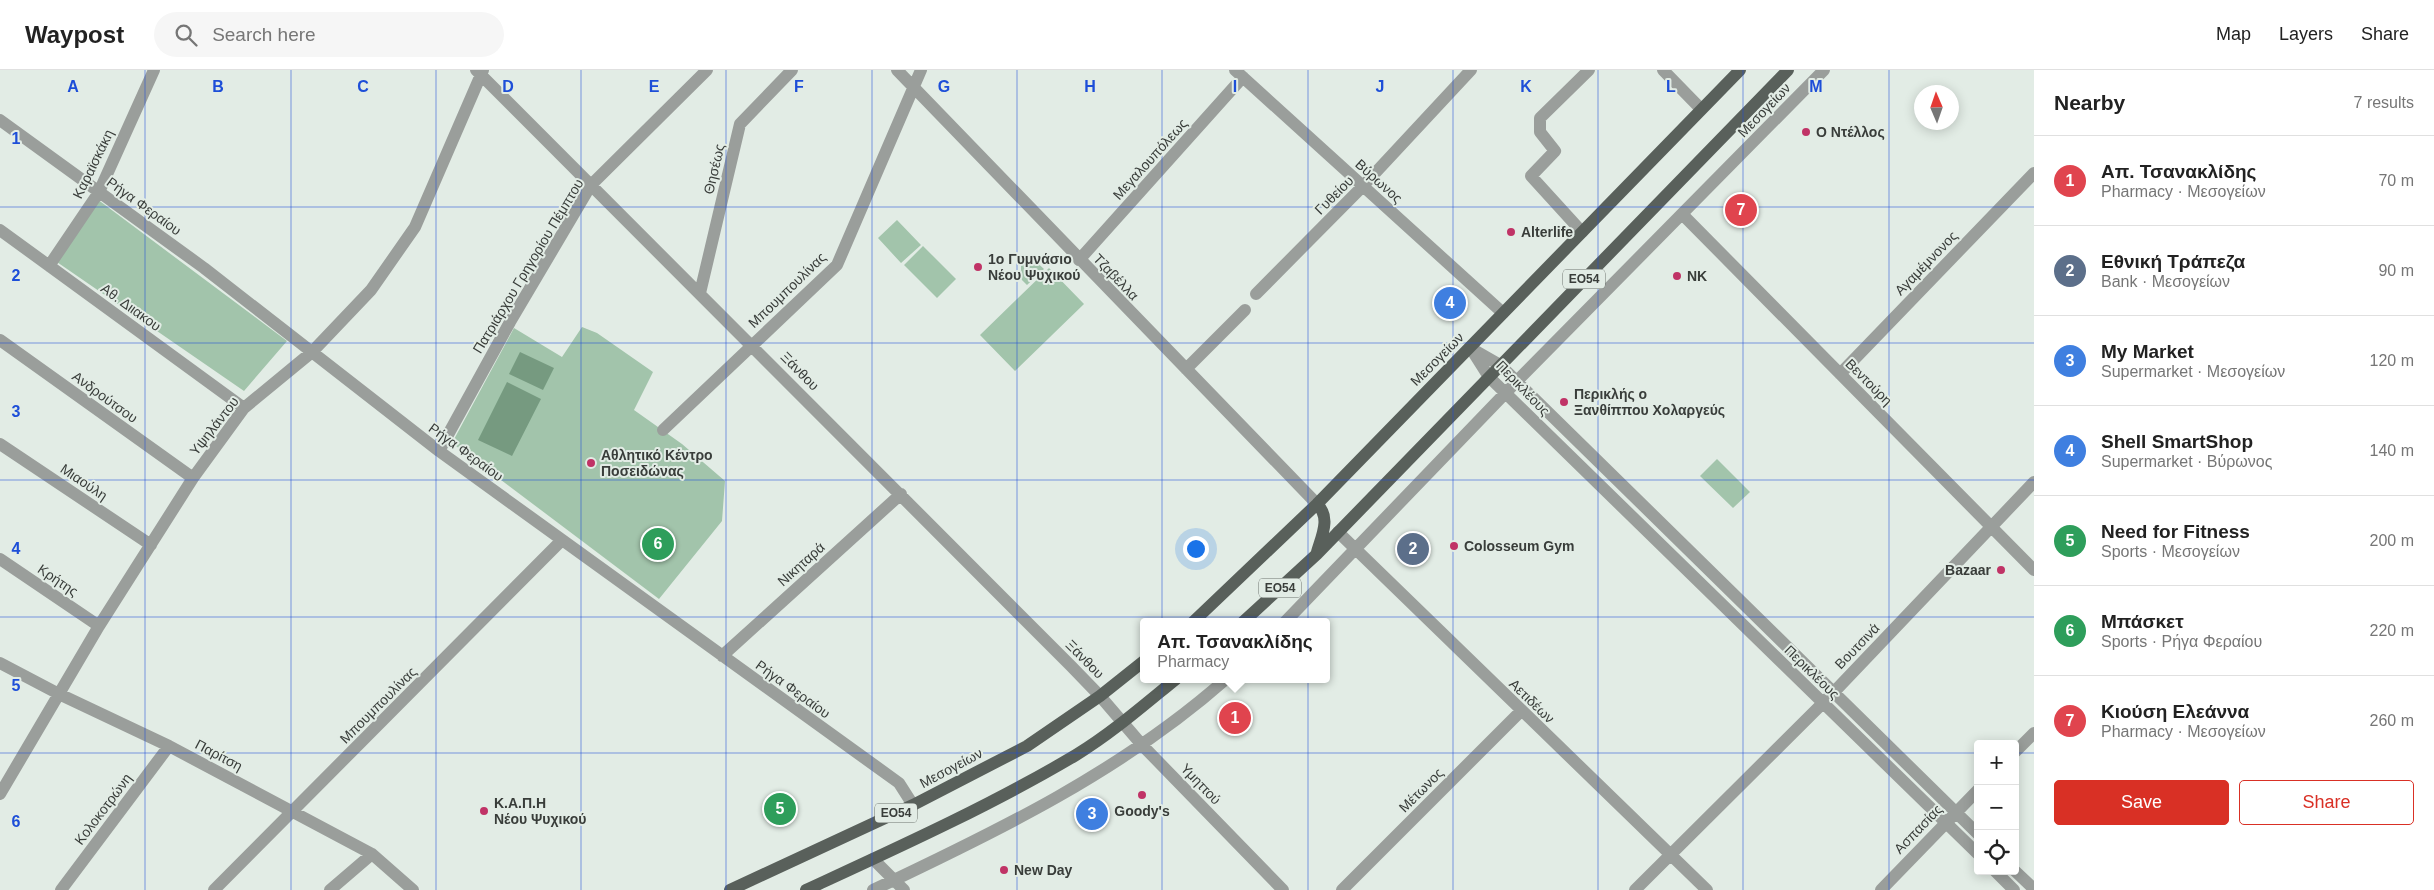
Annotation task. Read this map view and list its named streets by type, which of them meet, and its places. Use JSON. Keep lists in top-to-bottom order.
{
  "streets": {
    "main road": ["Μεσογείων", "ΕΟ54"],
    "street": [
      "Μεγαλουπόλεως",
      "Καραϊσκάκη",
      "Θησέως",
      "Βύρωνος",
      "Γυθείου",
      "Ρήγα Φεραίου",
      "Αγαμέμνονος",
      "Πατριάρχου Γρηγορίου Πέμπτου",
      "Τζαβέλλα",
      "Μπουμπουλίνας",
      "Αθ. Διιακου",
      "Ξάνθου",
      "Βεντούρη",
      "Περικλέους",
      "Ανδρούτσου",
      "Υψηλάντου",
      "Μιαούλη",
      "Νικηταρά",
      "Κρήτης",
      "Βουτσινά",
      "Αετιδέων",
      "Παρίτση",
      "Υμηττού",
      "Μέτωνος",
      "Κολοκοτρώνη",
      "Ασπασίας"
    ]
  },
  "crossings": [
    ["Μεσογείων", "Βύρωνος"],
    ["Μεσογείων", "Ρήγα Φεραίου"],
    ["Μεσογείων", "Τζαβέλλα"],
    ["Μεσογείων", "Ξάνθου"],
    ["Μεσογείων", "Βεντούρη"],
    ["Μεσογείων", "Περικλέους"],
    ["Μεσογείων", "Αετιδέων"],
    ["Μεσογείων", "Υμηττού"],
    ["Μεγαλουπόλεως", "Βύρωνος"],
    ["Μεγαλουπόλεως", "Τζαβέλλα"],
    ["Καραϊσκάκη", "Ρήγα Φεραίου"],
    ["Καραϊσκάκη", "Αθ. Διιακου"],
    ["Θησέως", "Ξάνθου"],
    ["Βύρωνος", "Γυθείου"],
    ["Ρήγα Φεραίου", "Πατριάρχου Γρηγορίου Πέμπτου"],
    ["Ρήγα Φεραίου", "Μπουμπουλίνας"],
    ["Ρήγα Φεραίου", "Υψηλάντου"],
    ["Ρήγα Φεραίου", "Νικηταρά"],
    ["Αγαμέμνονος", "Βεντούρη"],
    ["Πατριάρχου Γρηγορίου Πέμπτου", "Ξάνθου"],
    ["Τζαβέλλα", "Μπουμπουλίνας"],
    ["ΕΟ54", "Υμηττού"],
    ["Μπουμπουλίνας", "Ξάνθου"],
    ["Μπουμπουλίνας", "Παρίτση"],
    ["Αθ. Διιακου", "Υψηλάντου"],
    ["Ξάνθου", "Υψηλάντου"],
    ["Ξάνθου", "Νικηταρά"],
    ["Ξάνθου", "Υμηττού"],
    ["Βεντούρη", "Βουτσινά"],
    ["Περικλέους", "Βουτσινά"],
    ["Περικλέους", "Ασπασίας"],
    ["Ανδρούτσου", "Υψηλάντου"],
    ["Υψηλάντου", "Μιαούλη"],
    ["Υψηλάντου", "Κρήτης"],
    ["Υψηλάντου", "Παρίτση"],
    ["Βουτσινά", "Αετιδέων"],
    ["Αετιδέων", "Μέτωνος"],
    ["Παρίτση", "Κολοκοτρώνη"]
  ],
  "places": [
    "Ο Ντέλλος",
    "Alterlife",
    "1ο Γυμνάσιο Νέου Ψυχικού",
    "NK",
    "Περικλής ο Ξανθίππου Χολαργεύς",
    "Αθλητικό Κέντρο Ποσειδώνας",
    "Colosseum Gym",
    "Bazaar",
    "Goody's",
    "Κ.Α.Π.Η Νέου Ψυχικού",
    "New Day"
  ],
  "north": "top",
  "page": {
    "header": "Waypost",
    "search": "Search here",
    "nav": ["Map", "Layers", "Share"],
    "heading": ["Nearby", "7 results"],
    "list": [
      {
        "mark": "1",
        "name": "Απ. Τσανακλίδης",
        "note": "Pharmacy · Μεσογείων",
        "value": "70 m"
      },
      {
        "mark": "2",
        "name": "Εθνική Τράπεζα",
        "note": "Bank · Μεσογείων",
        "value": "90 m"
      },
      {
        "mark": "3",
        "name": "My Market",
        "note": "Supermarket · Μεσογείων",
        "value": "120 m"
      },
      {
        "mark": "4",
        "name": "Shell SmartShop",
        "note": "Supermarket · Βύρωνος",
        "value": "140 m"
      },
      {
        "mark": "5",
        "name": "Need for Fitness",
        "note": "Sports · Μεσογείων",
        "value": "200 m"
      },
      {
        "mark": "6",
        "name": "Μπάσκετ",
        "note": "Sports · Ρήγα Φεραίου",
        "value": "220 m"
      },
      {
        "mark": "7",
        "name": "Κιούση Ελεάννα",
        "note": "Pharmacy · Μεσογείων",
        "value": "260 m"
      }
    ],
    "pins": [
      "7",
      "4",
      "6",
      "2",
      "1",
      "5",
      "3"
    ],
    "popup": ["Απ. Τσανακλίδης", "Pharmacy"],
    "map_buttons": ["+", "−"],
    "buttons": ["Save", "Share"]
  },
  "grid": {
    "columns": [
      "A",
      "B",
      "C",
      "D",
      "E",
      "F",
      "G",
      "H",
      "I",
      "J",
      "K",
      "L",
      "M"
    ],
    "rows": [
      "1",
      "2",
      "3",
      "4",
      "5",
      "6"
    ]
  }
}
